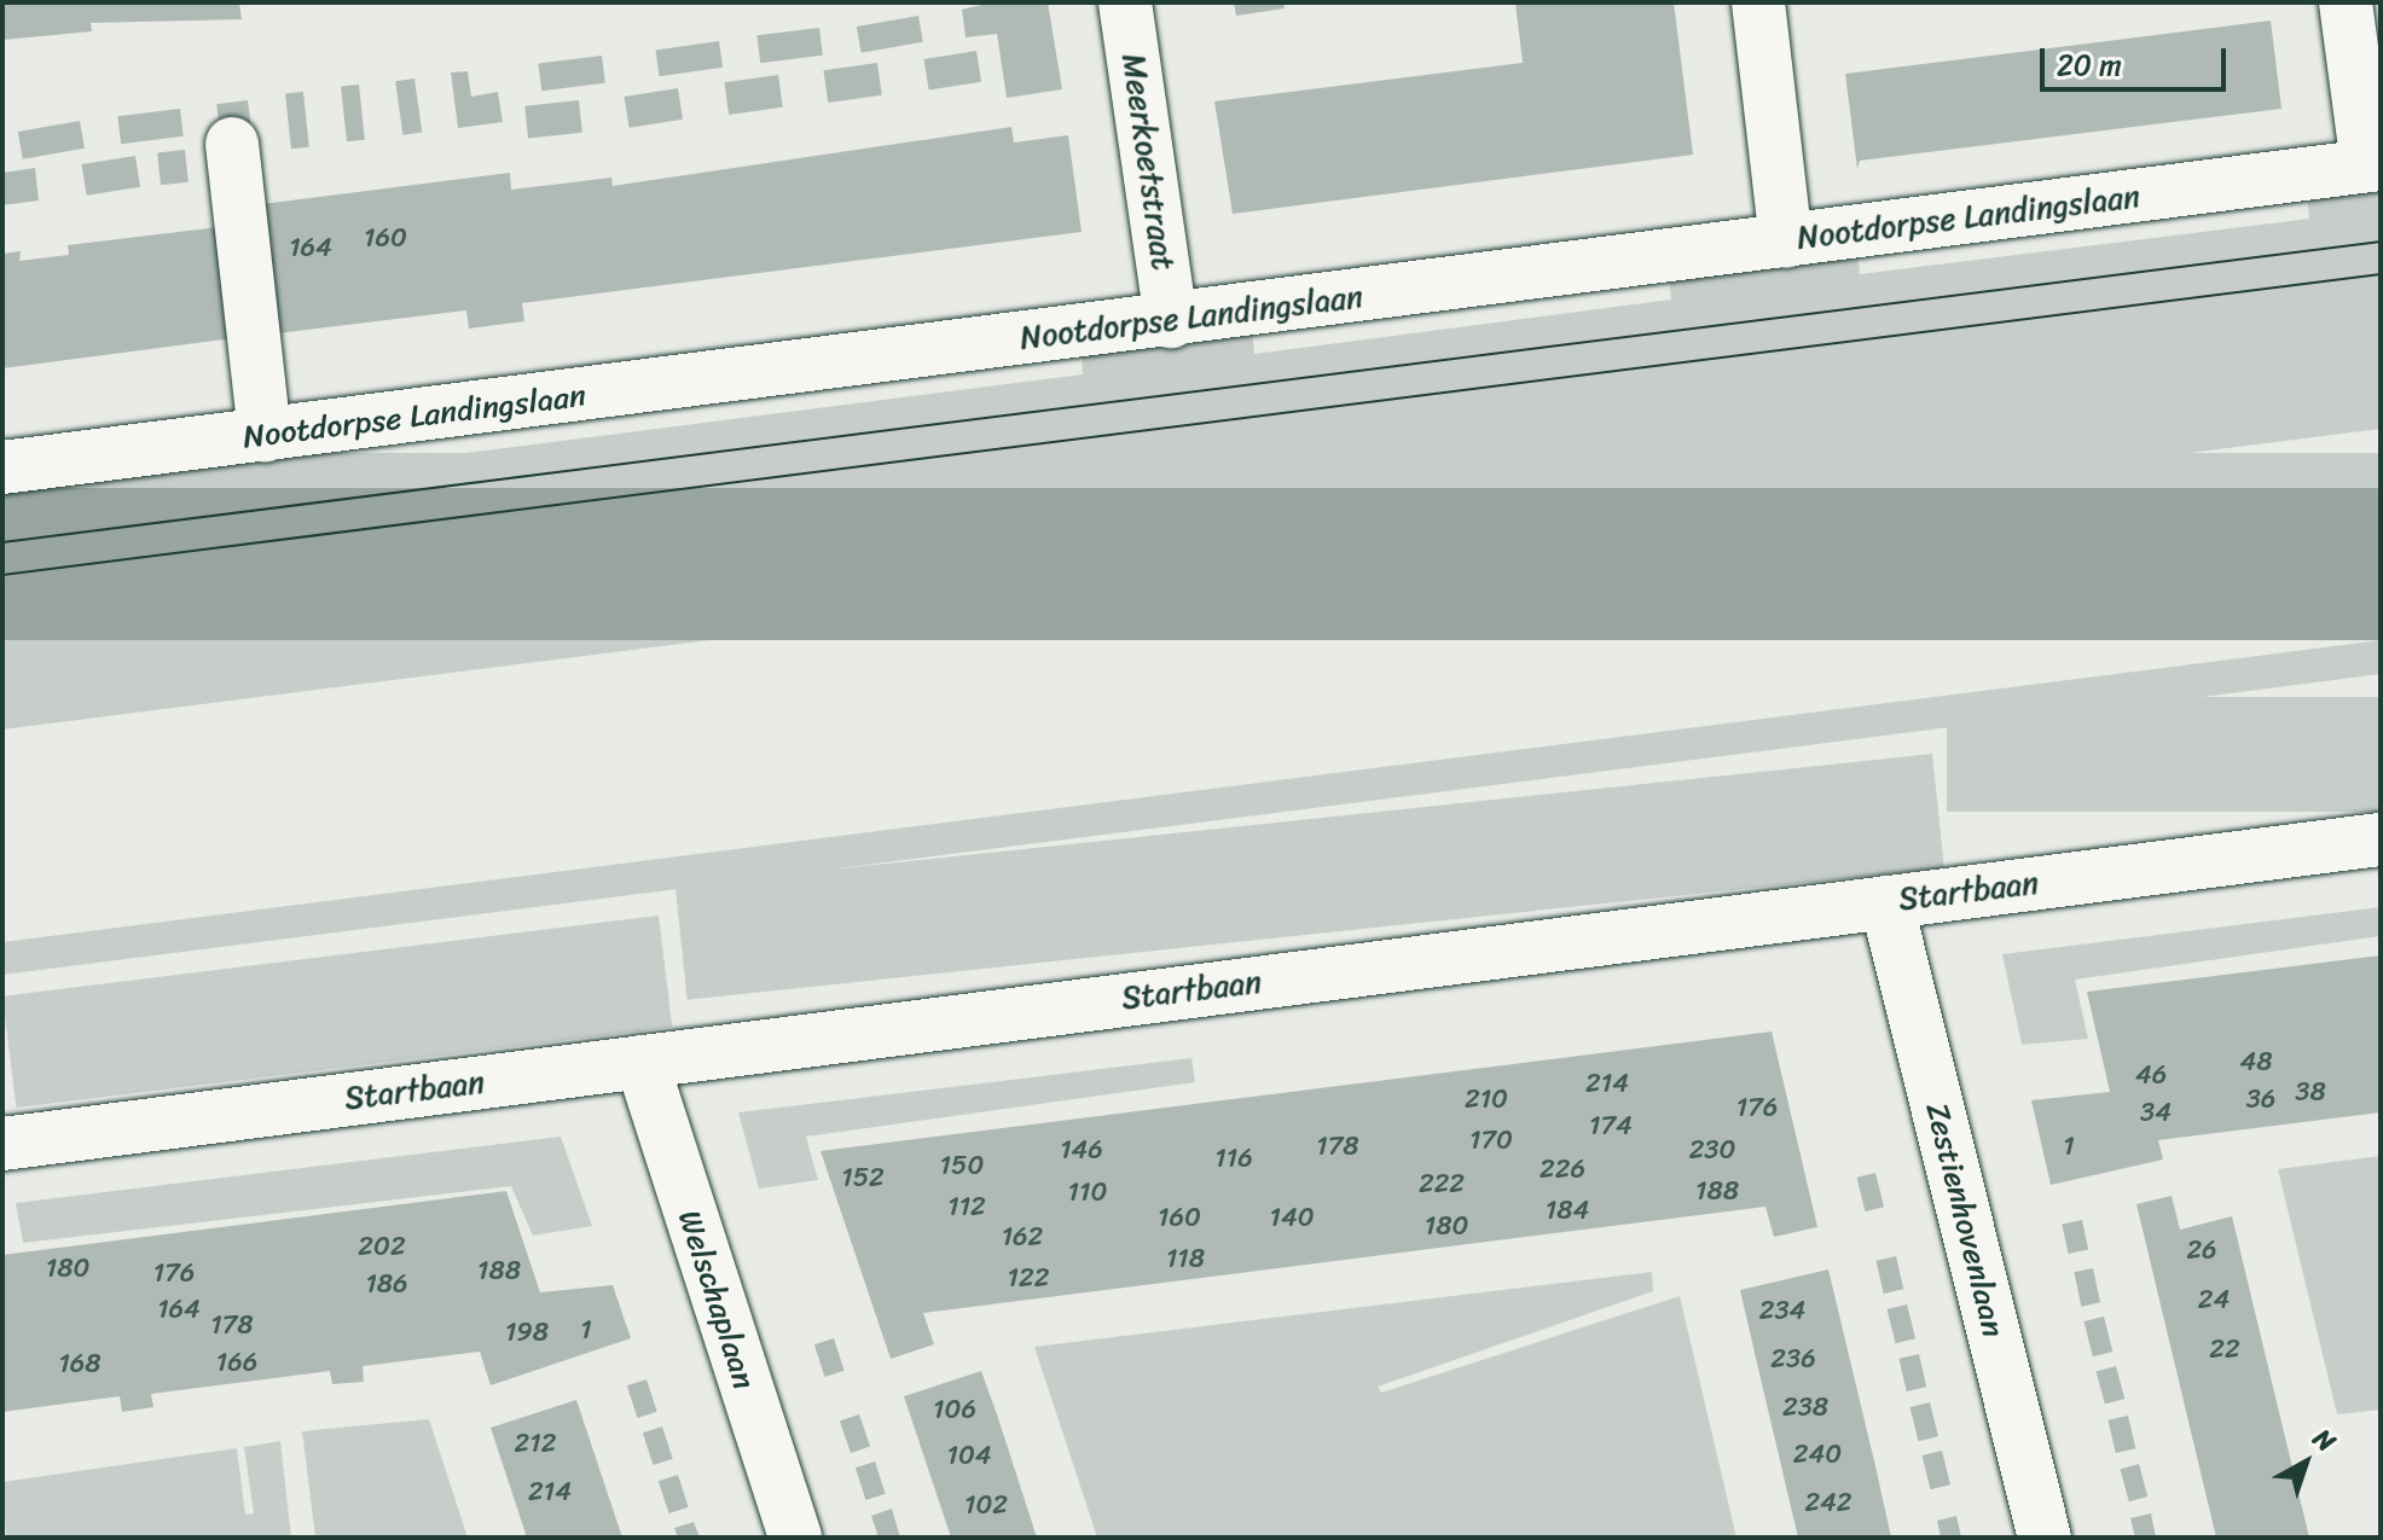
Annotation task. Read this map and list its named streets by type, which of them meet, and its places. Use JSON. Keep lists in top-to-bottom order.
{
  "streets": {
    "street": [
      "Meerkoetstraat",
      "Nootdorpse Landingslaan",
      "Startbaan",
      "Zestienhovenlaan",
      "Welschaplaan"
    ]
  },
  "crossings": [
    ["Meerkoetstraat", "Nootdorpse Landingslaan"],
    ["Startbaan", "Zestienhovenlaan"],
    ["Startbaan", "Welschaplaan"]
  ],
  "house_numbers": [
    "160",
    "164",
    "48",
    "46",
    "214",
    "38",
    "210",
    "36",
    "176",
    "34",
    "174",
    "170",
    "178",
    "1",
    "146",
    "230",
    "116",
    "150",
    "226",
    "152",
    "222",
    "188",
    "110",
    "112",
    "184",
    "160",
    "140",
    "180",
    "162",
    "202",
    "26",
    "118",
    "180",
    "188",
    "176",
    "122",
    "186",
    "24",
    "164",
    "234",
    "178",
    "1",
    "198",
    "22",
    "236",
    "166",
    "168",
    "238",
    "106",
    "212",
    "240",
    "104",
    "214",
    "242",
    "102"
  ],
  "scale_bar": "20 m",
  "north": "top right"
}
